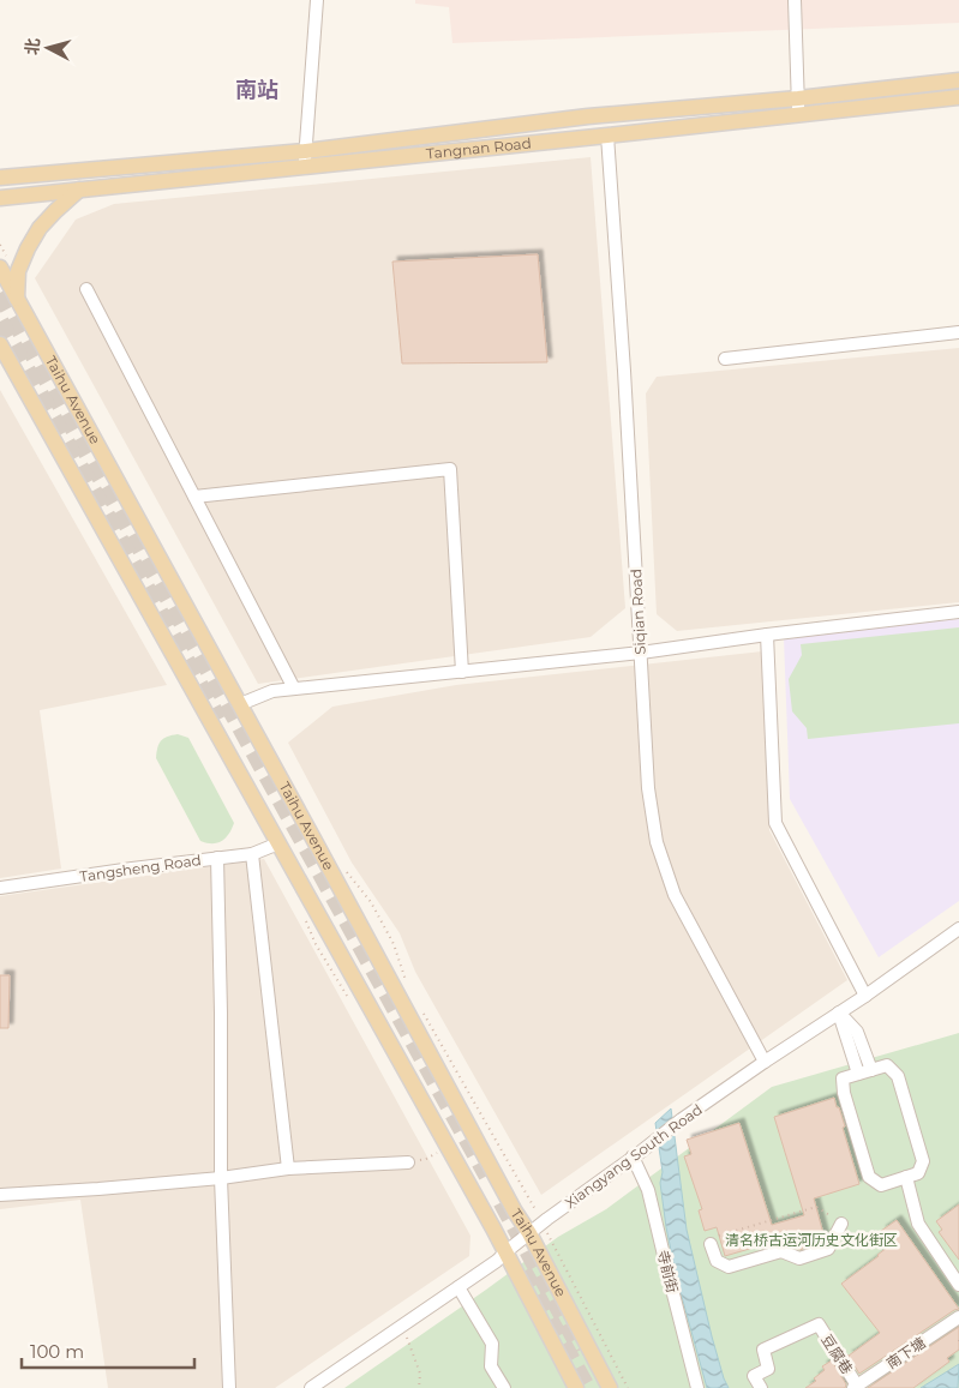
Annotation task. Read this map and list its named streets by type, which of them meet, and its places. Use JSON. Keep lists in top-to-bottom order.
{
  "streets": {
    "main road": ["Tangnan Road", "Taihu Avenue"],
    "street": [
      "Siqian Road",
      "Tangsheng Road",
      "Xiangyang South Road",
      "寺前街",
      "南下塘",
      "豆腐巷"
    ]
  },
  "crossings": [
    ["Tangnan Road", "Siqian Road"],
    ["Taihu Avenue", "Tangsheng Road"],
    ["Taihu Avenue", "Xiangyang South Road"],
    ["Siqian Road", "Xiangyang South Road"],
    ["Xiangyang South Road", "寺前街"],
    ["南下塘", "豆腐巷"]
  ],
  "districts": ["南站"],
  "parks": ["清名桥古运河历史文化街区"],
  "scale_bar": "100 m",
  "north": "left"
}
